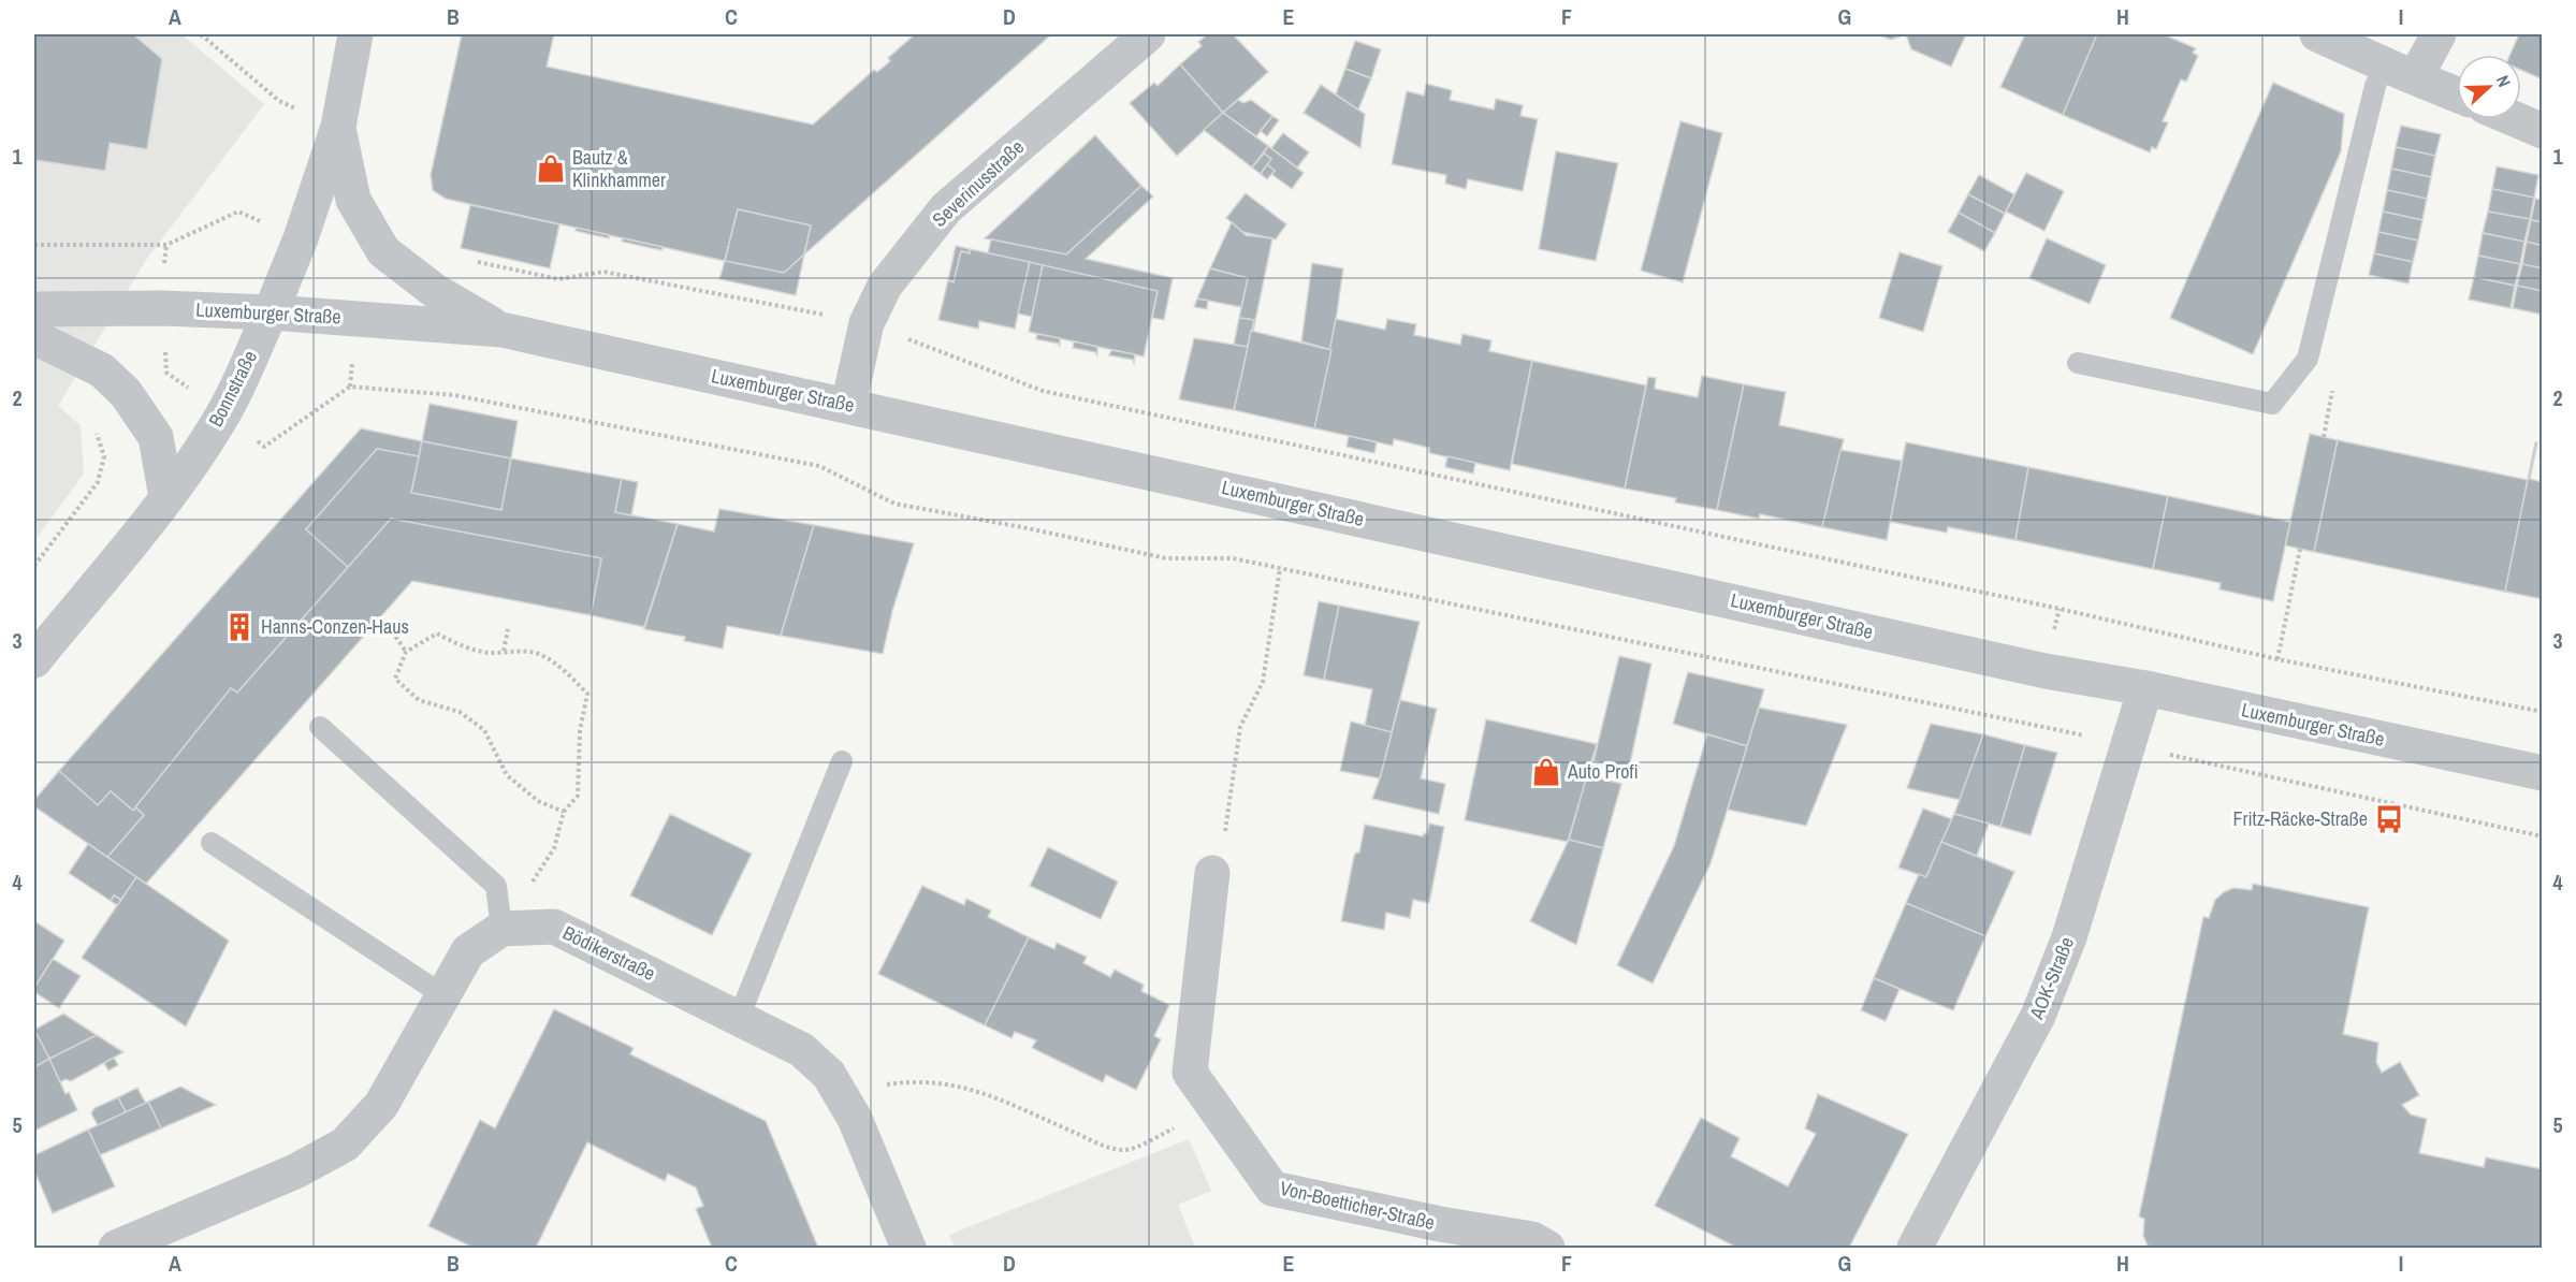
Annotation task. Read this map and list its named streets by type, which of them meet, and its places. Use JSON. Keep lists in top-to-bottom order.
{
  "streets": {
    "street": [
      "Severinusstraße",
      "Luxemburger Straße",
      "Bonnstraße",
      "Bödikerstraße",
      "AOK-Straße",
      "Von-Boetticher-Straße"
    ]
  },
  "crossings": [
    ["Severinusstraße", "Luxemburger Straße"],
    ["Luxemburger Straße", "Bonnstraße"],
    ["Luxemburger Straße", "AOK-Straße"]
  ],
  "places": {
    "shop": ["Bautz & Klinkhammer", "Auto Profi"],
    "building": ["Hanns-Conzen-Haus"],
    "bus stop": ["Fritz-Räcke-Straße"]
  },
  "north": "right",
  "grid": {
    "columns": [
      "A",
      "B",
      "C",
      "D",
      "E",
      "F",
      "G",
      "H",
      "I"
    ],
    "rows": [
      "1",
      "2",
      "3",
      "4",
      "5"
    ]
  }
}
